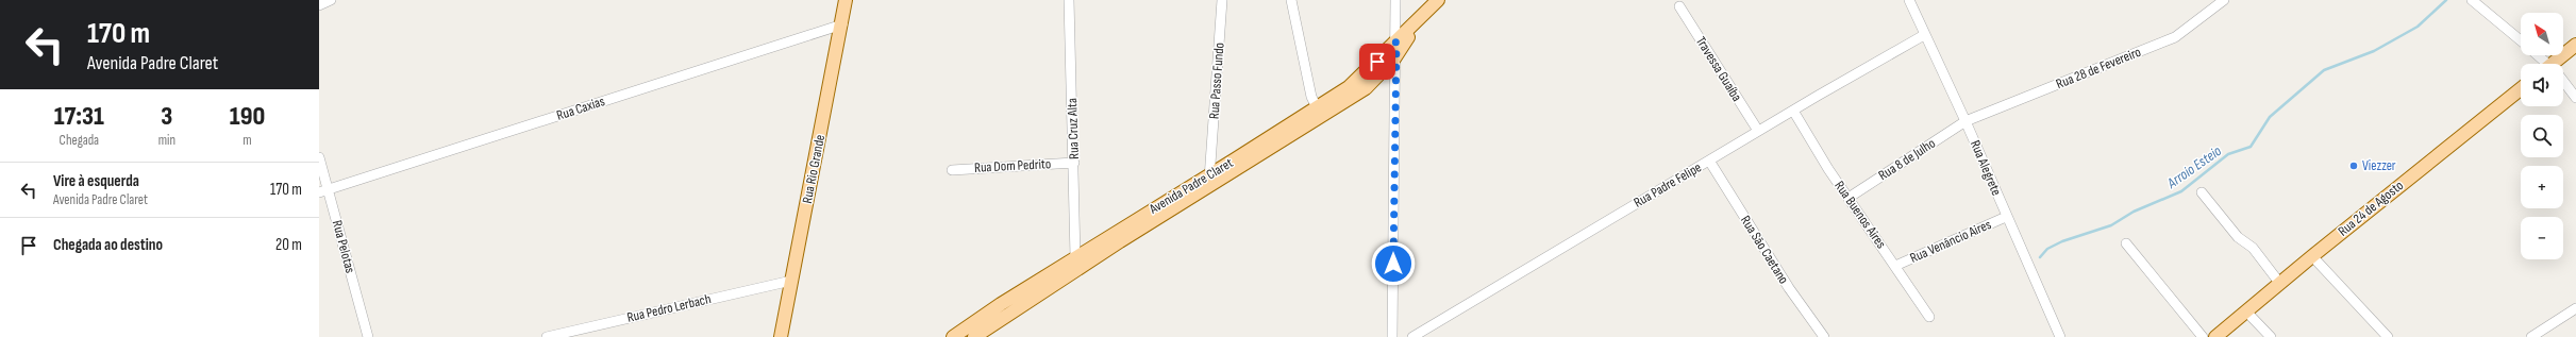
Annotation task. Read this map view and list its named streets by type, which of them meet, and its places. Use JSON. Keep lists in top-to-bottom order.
{
  "streets": {
    "main road": ["Rua Rio Grande", "Avenida Padre Claret", "Rua 24 de Agosto"],
    "street": [
      "Rua 28 de Fevereiro",
      "Travessa Guaíba",
      "Rua Passo Fundo",
      "Rua Caxias",
      "Rua Cruz Alta",
      "Rua 8 de Julho",
      "Rua Dom Pedrito",
      "Rua Alegrete",
      "Rua Padre Felipe",
      "Rua Buenos Aires",
      "Rua Venâncio Aires",
      "Rua Pelotas",
      "Rua São Caetano",
      "Rua Pedro Lerbach"
    ]
  },
  "crossings": [
    ["Rua 28 de Fevereiro", "Rua 8 de Julho"],
    ["Rua 28 de Fevereiro", "Rua Alegrete"],
    ["Travessa Guaíba", "Rua Padre Felipe"],
    ["Rua Passo Fundo", "Avenida Padre Claret"],
    ["Rua Caxias", "Rua Rio Grande"],
    ["Rua Caxias", "Rua Pelotas"],
    ["Rua Cruz Alta", "Rua Dom Pedrito"],
    ["Rua Cruz Alta", "Avenida Padre Claret"],
    ["Rua 8 de Julho", "Rua Alegrete"],
    ["Rua 8 de Julho", "Rua Buenos Aires"],
    ["Rua Alegrete", "Rua Padre Felipe"],
    ["Rua Alegrete", "Rua Venâncio Aires"],
    ["Rua Rio Grande", "Rua Pedro Lerbach"],
    ["Rua Padre Felipe", "Rua Buenos Aires"],
    ["Rua Padre Felipe", "Rua São Caetano"],
    ["Rua Buenos Aires", "Rua Venâncio Aires"]
  ],
  "water": ["Arroio Esteio"],
  "places": ["Viezzer"],
  "north": "top left",
  "page": {
    "turn": ["170 m", "Avenida Padre Claret"],
    "map_buttons": ["+", "−"],
    "eta": [
      "17:31",
      "Chegada",
      "3",
      "min",
      "190",
      "m"
    ],
    "list": [
      {
        "name": "Vire à esquerda",
        "note": "Avenida Padre Claret",
        "value": "170 m"
      },
      {
        "name": "Chegada ao destino",
        "value": "20 m"
      }
    ]
  }
}
